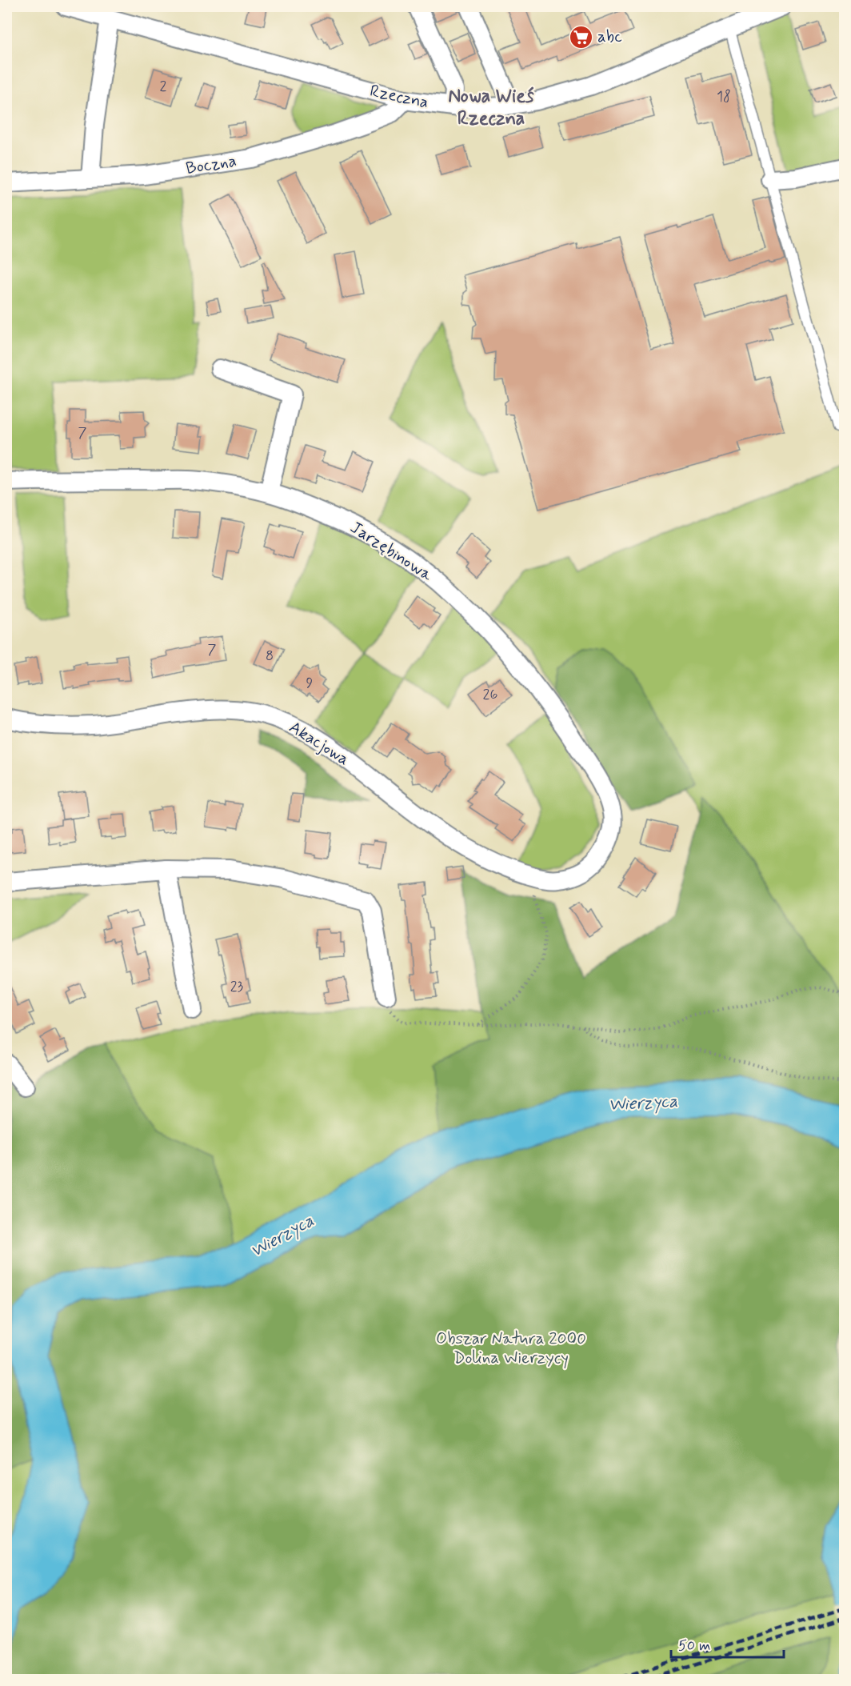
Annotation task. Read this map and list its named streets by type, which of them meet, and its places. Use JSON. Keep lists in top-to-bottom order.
{
  "streets": {
    "street": [
      "Rzeczna",
      "Boczna",
      "Jarzębinowa",
      "Akacjowa"
    ]
  },
  "crossings": [
    ["Rzeczna", "Boczna"],
    ["Jarzębinowa", "Akacjowa"]
  ],
  "districts": ["Nowa Wieś Rzeczna"],
  "water": ["Wierzyca"],
  "parks": ["Obszar Natura 2000 Dolina Wierzycy"],
  "places": {
    "supermarket": ["abc"]
  },
  "house_numbers": [
    "2",
    "18",
    "7",
    "7",
    "8",
    "9",
    "26",
    "23"
  ],
  "scale_bar": "50 m"
}
